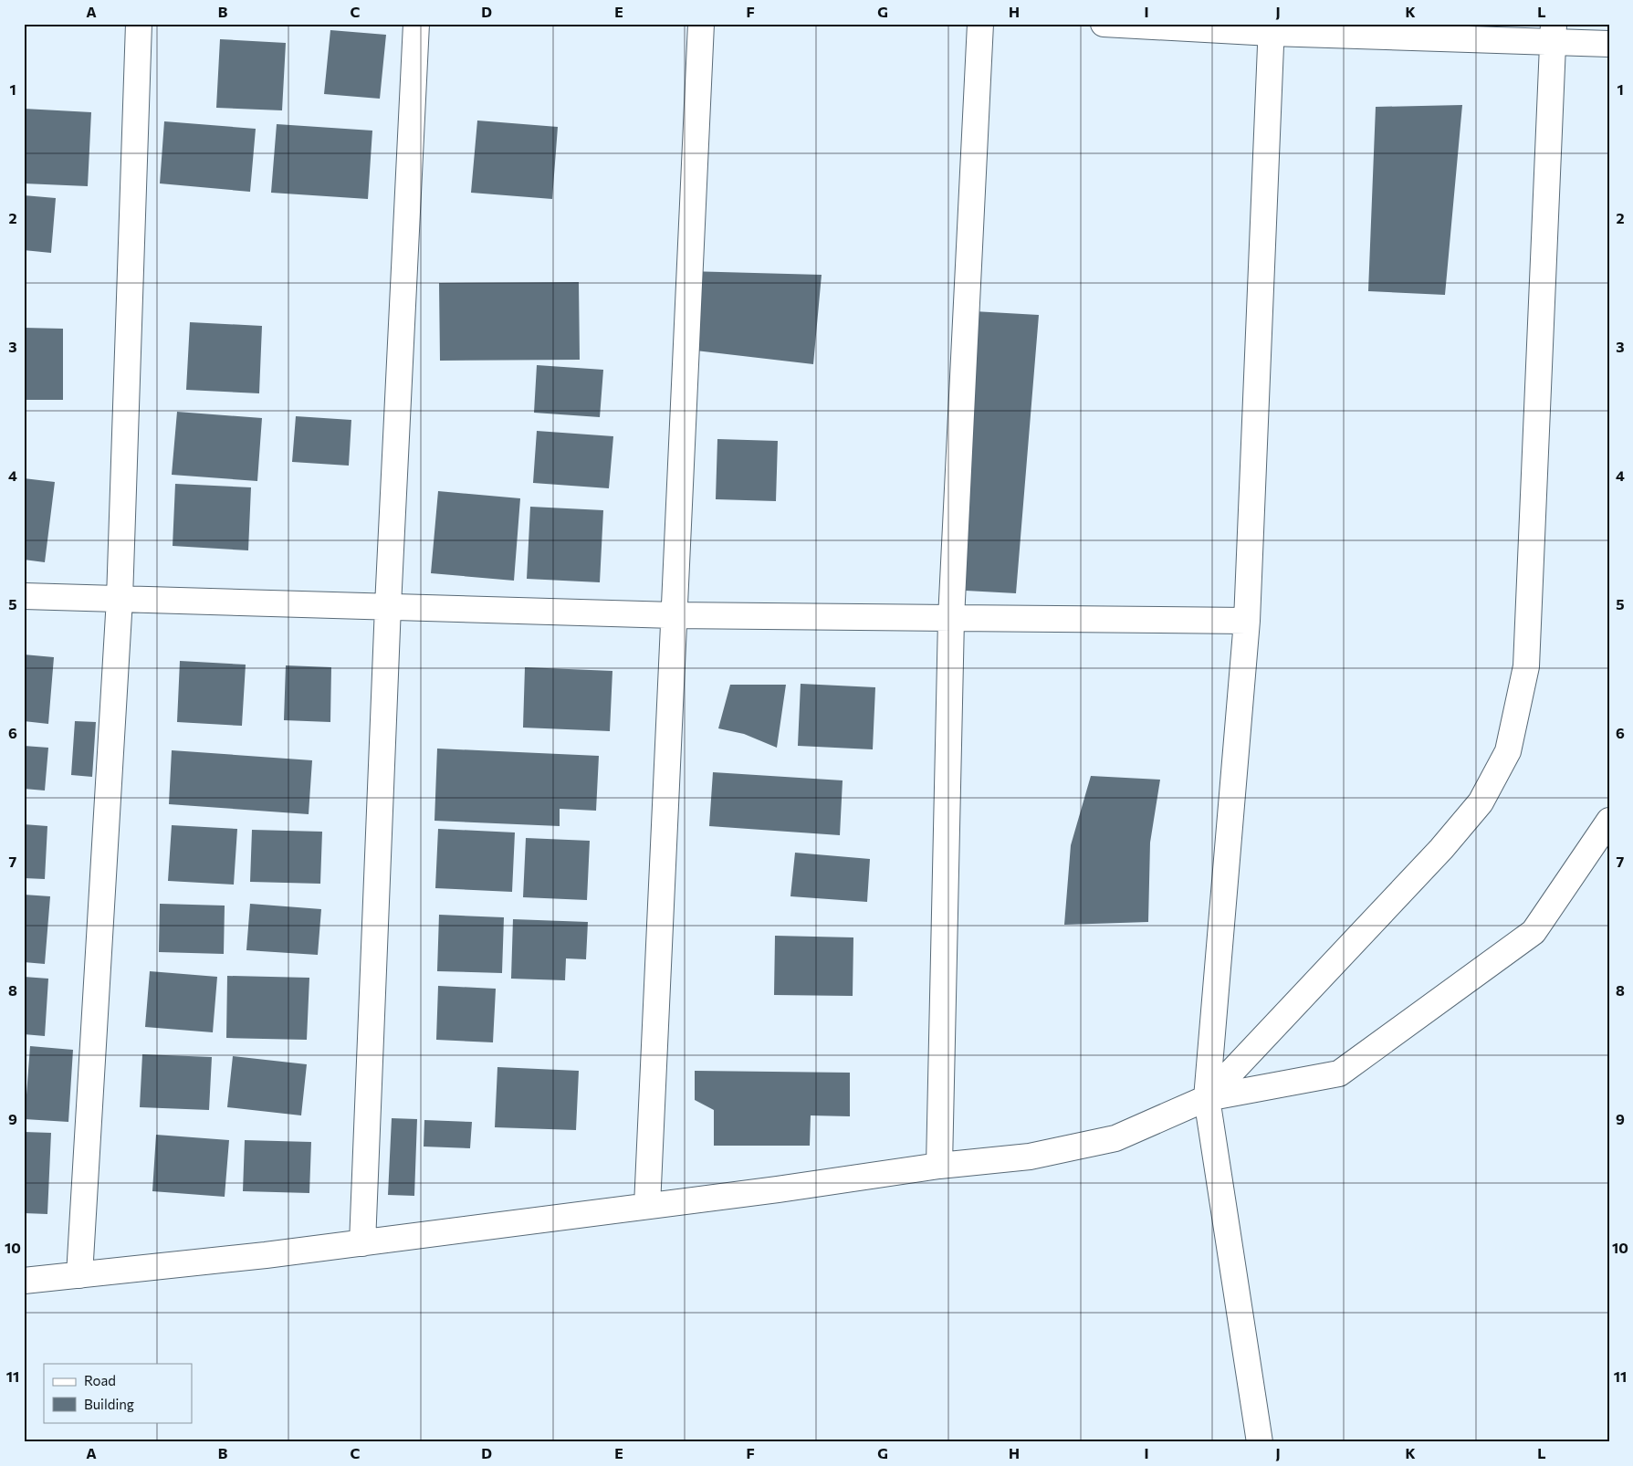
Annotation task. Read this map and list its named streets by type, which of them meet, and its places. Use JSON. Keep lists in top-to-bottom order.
{
  "legend": ["Road", "Building"],
  "grid": {
    "columns": [
      "A",
      "B",
      "C",
      "D",
      "E",
      "F",
      "G",
      "H",
      "I",
      "J",
      "K",
      "L"
    ],
    "rows": [
      "1",
      "2",
      "3",
      "4",
      "5",
      "6",
      "7",
      "8",
      "9",
      "10",
      "11"
    ]
  }
}
